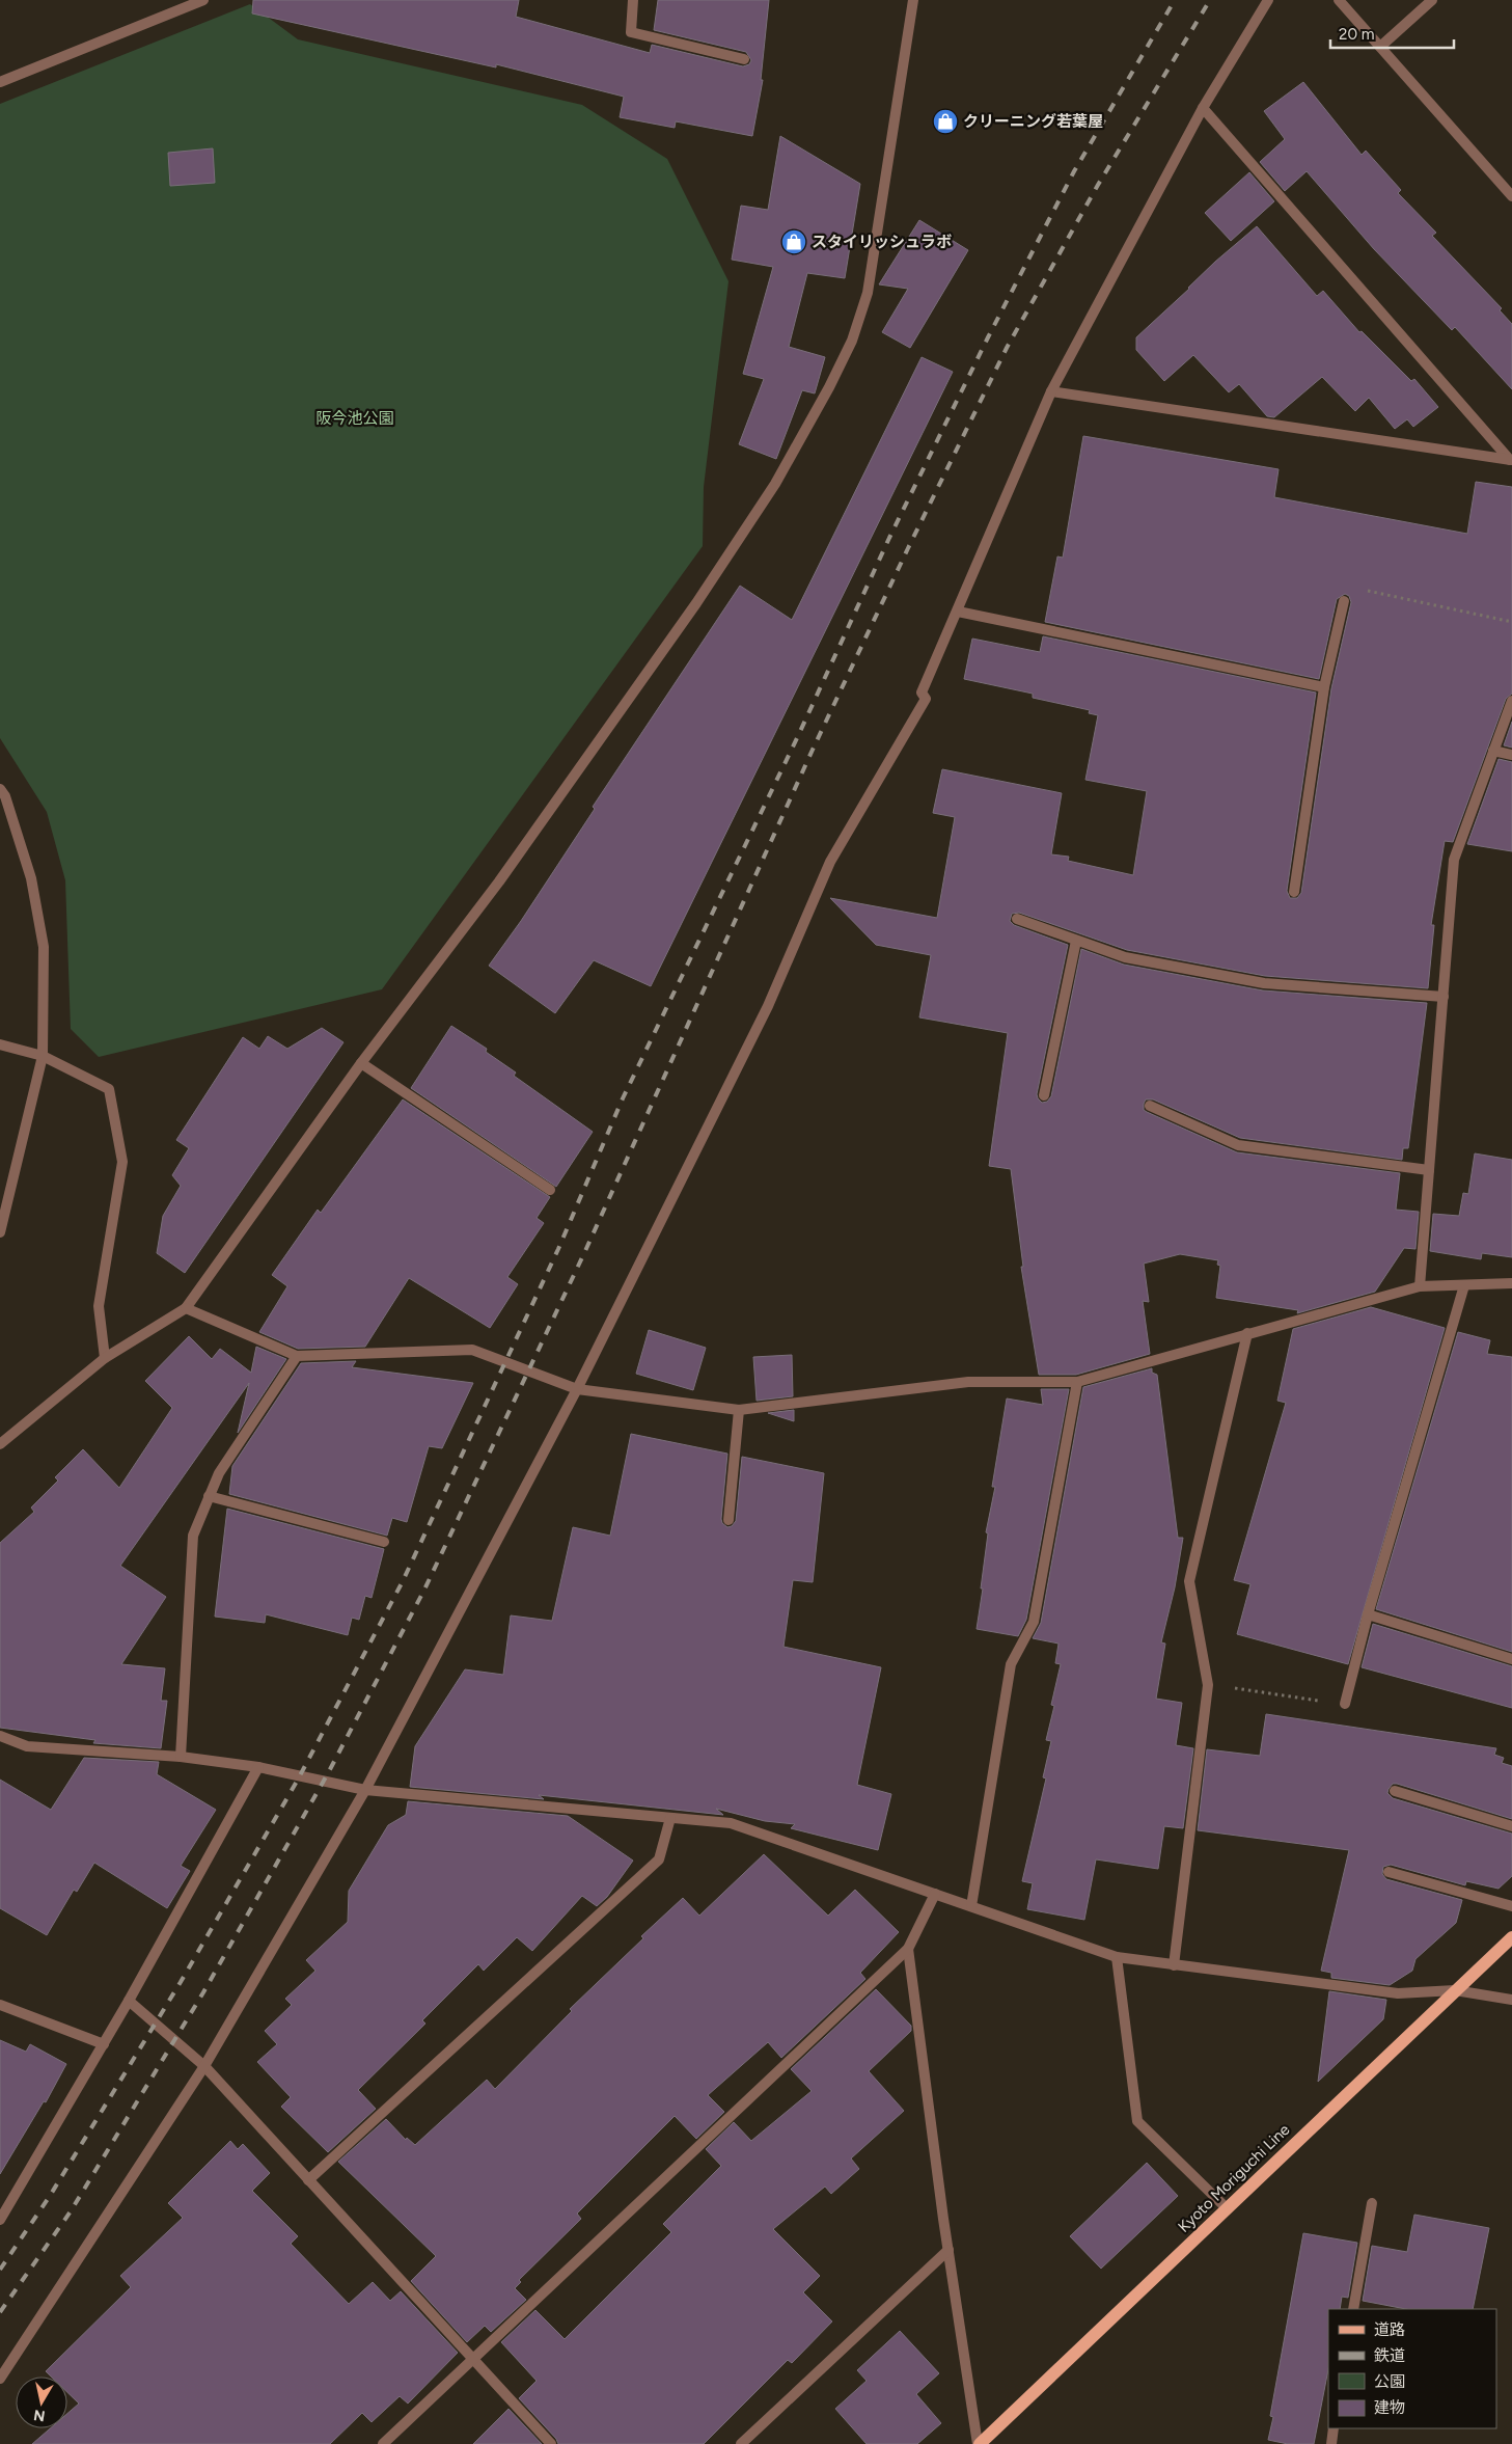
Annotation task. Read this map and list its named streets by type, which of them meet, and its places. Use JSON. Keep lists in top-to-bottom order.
{
  "streets": {
    "main road": ["Kyoto Moriguchi Line"]
  },
  "parks": ["阪今池公園"],
  "places": {
    "shop": ["クリーニング若葉屋", "スタイリッシュラボ"]
  },
  "legend": [
    "道路",
    "鉄道",
    "公園",
    "建物"
  ],
  "scale_bar": "20 m",
  "north": "bottom"
}
